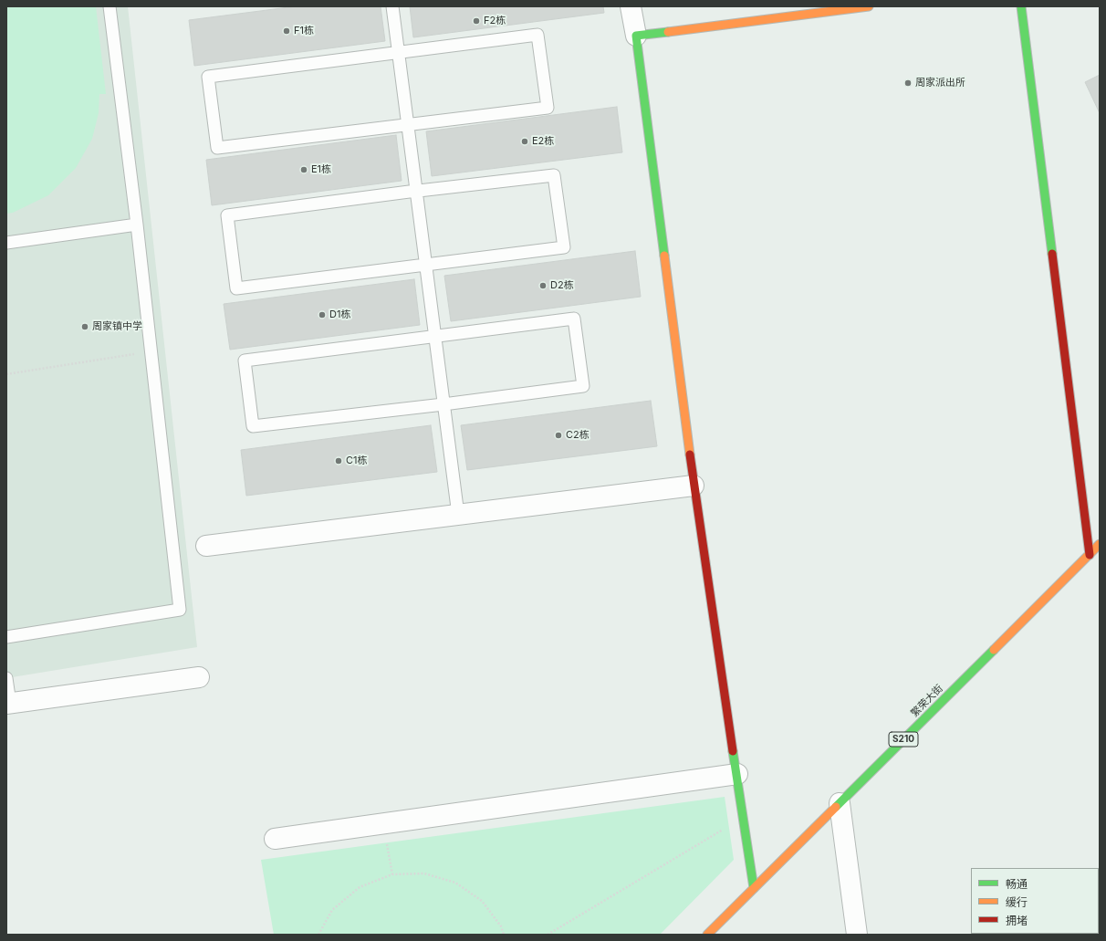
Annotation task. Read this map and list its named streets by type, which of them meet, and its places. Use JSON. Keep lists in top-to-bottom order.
{
  "streets": {
    "street": ["繁荣大街", "S210"]
  },
  "places": [
    "F2栋",
    "F1栋",
    "周家派出所",
    "E2栋",
    "E1栋",
    "D2栋",
    "D1栋",
    "周家镇中学",
    "C2栋",
    "C1栋"
  ],
  "legend": ["畅通", "缓行", "拥堵"]
}
